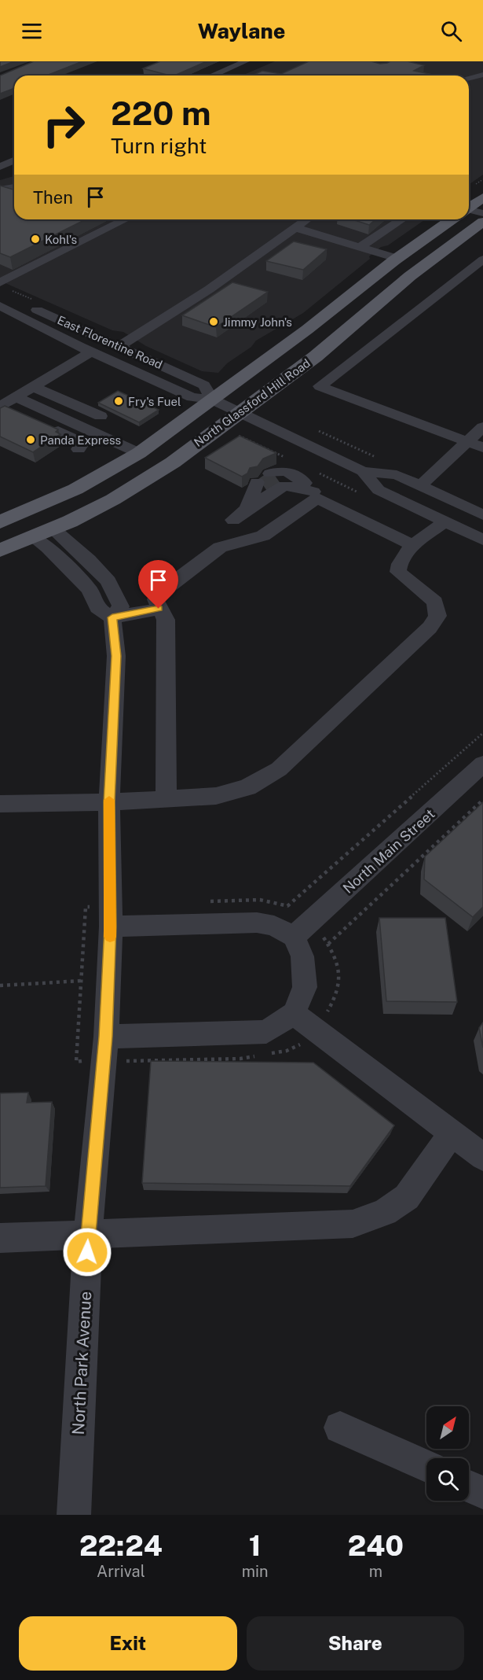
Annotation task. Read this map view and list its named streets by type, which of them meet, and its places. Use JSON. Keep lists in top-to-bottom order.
{
  "streets": {
    "main road": ["North Glassford Hill Road"],
    "street": ["East Florentine Road", "North Main Street", "North Park Avenue"]
  },
  "crossings": [
    ["East Florentine Road", "North Glassford Hill Road"],
    ["North Glassford Hill Road", "North Park Avenue"]
  ],
  "places": [
    "Kohl's",
    "Jimmy John's",
    "Fry's Fuel",
    "Panda Express"
  ],
  "north": "top right",
  "page": {
    "header": "Waylane",
    "turn": ["220 m", "Turn right"],
    "then": "Then",
    "eta": [
      "22:24",
      "Arrival",
      "1",
      "min",
      "240",
      "m"
    ],
    "buttons": ["Exit", "Share"]
  }
}
